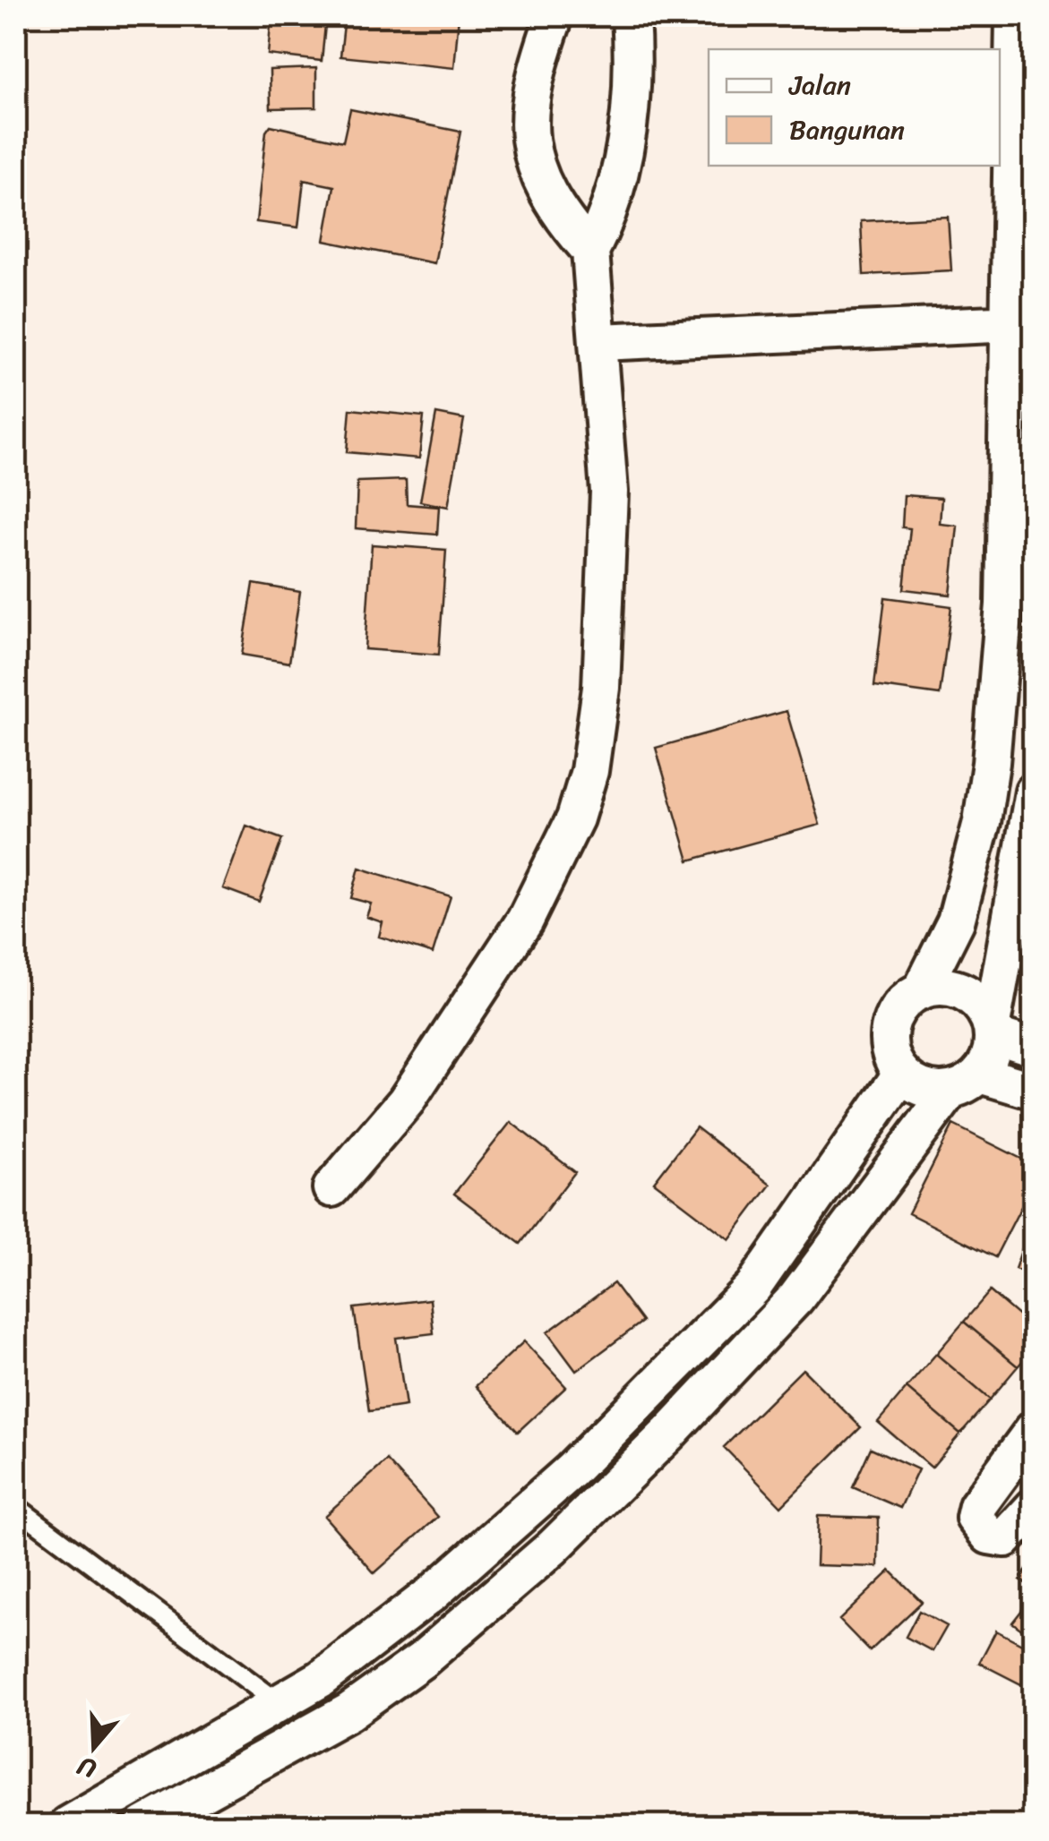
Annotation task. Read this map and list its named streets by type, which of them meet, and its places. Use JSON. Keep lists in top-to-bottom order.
{
  "legend": ["Jalan", "Bangunan"],
  "north": "bottom"
}
